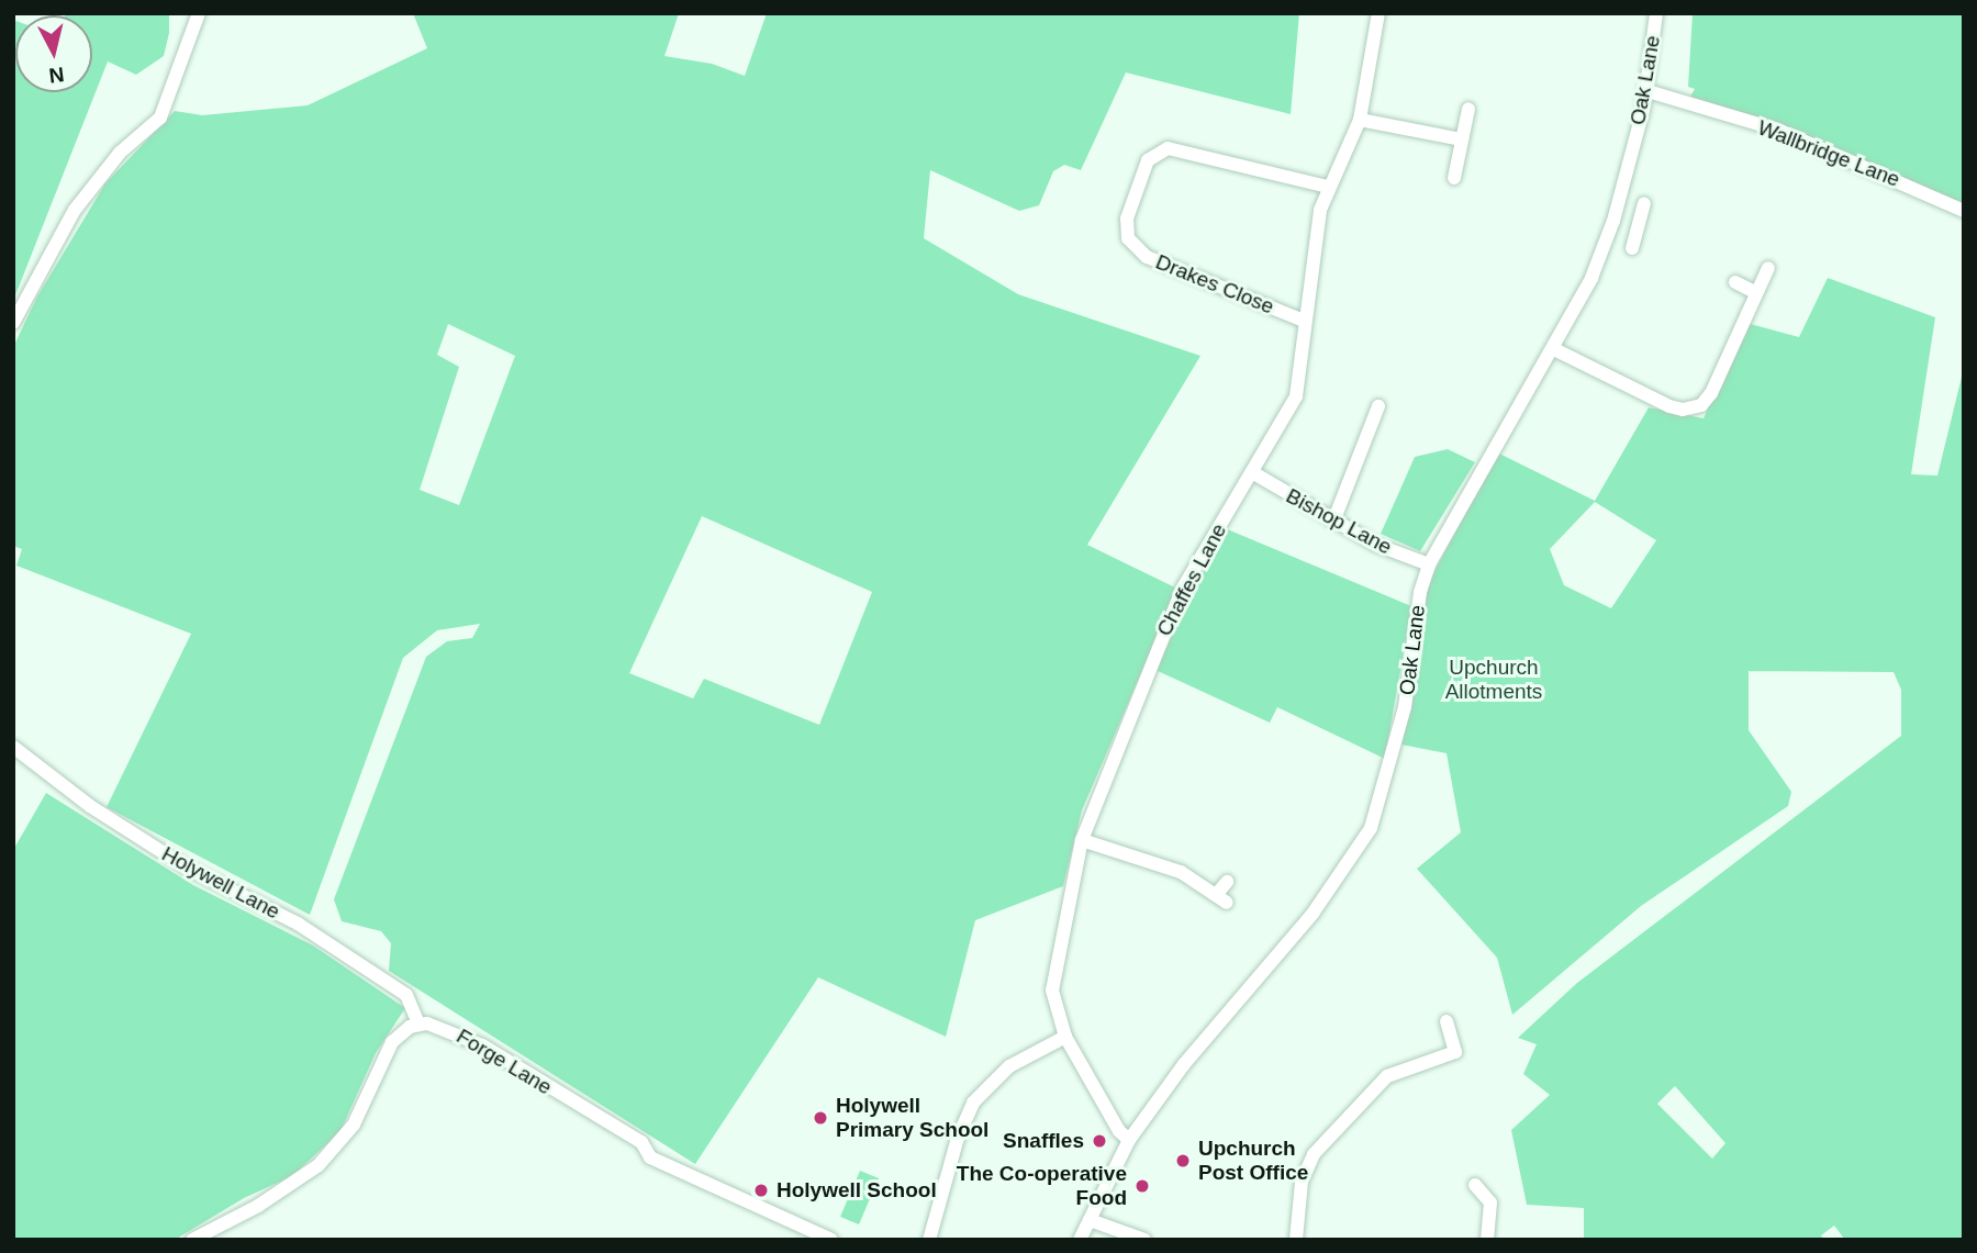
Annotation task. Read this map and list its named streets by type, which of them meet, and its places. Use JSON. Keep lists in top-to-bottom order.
{
  "streets": {
    "street": [
      "Oak Lane",
      "Wallbridge Lane",
      "Drakes Close",
      "Bishop Lane",
      "Chaffes Lane",
      "Holywell Lane",
      "Forge Lane"
    ]
  },
  "crossings": [
    ["Oak Lane", "Wallbridge Lane"],
    ["Oak Lane", "Bishop Lane"],
    ["Oak Lane", "Chaffes Lane"],
    ["Drakes Close", "Chaffes Lane"],
    ["Bishop Lane", "Chaffes Lane"],
    ["Holywell Lane", "Forge Lane"]
  ],
  "parks": ["Upchurch Allotments"],
  "places": [
    "Holywell Primary School",
    "Snaffles",
    "Upchurch Post Office",
    "The Co-operative Food",
    "Holywell School"
  ],
  "north": "bottom"
}
